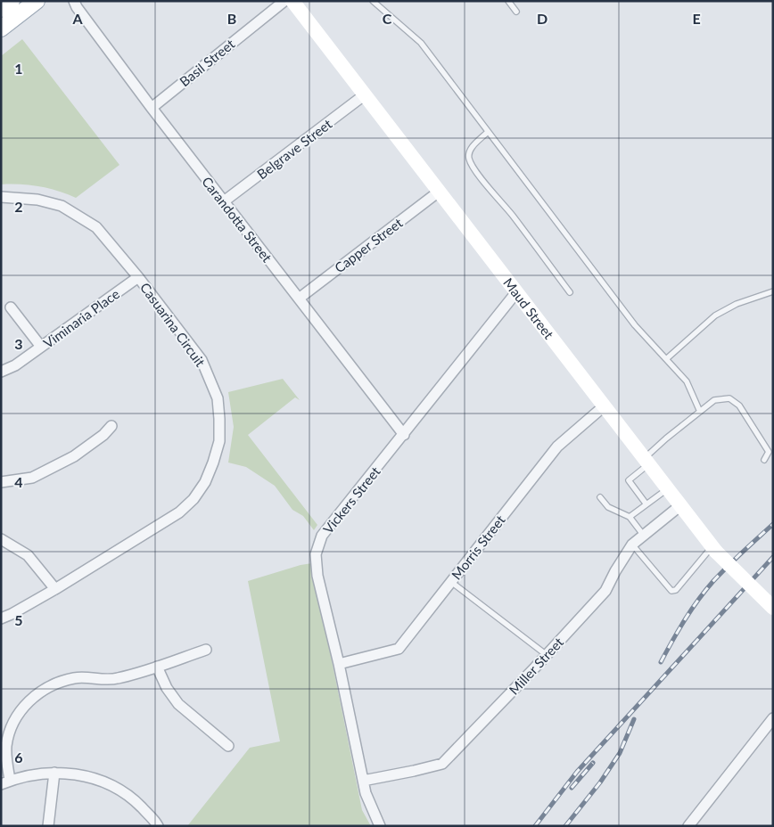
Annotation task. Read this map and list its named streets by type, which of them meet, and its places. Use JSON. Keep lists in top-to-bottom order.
{
  "streets": {
    "main road": ["Maud Street"],
    "street": [
      "Basil Street",
      "Belgrave Street",
      "Carandotta Street",
      "Capper Street",
      "Viminaria Place",
      "Casuarina Circuit",
      "Vickers Street",
      "Morris Street",
      "Miller Street"
    ]
  },
  "crossings": [
    ["Basil Street", "Carandotta Street"],
    ["Belgrave Street", "Carandotta Street"],
    ["Belgrave Street", "Maud Street"],
    ["Carandotta Street", "Capper Street"],
    ["Carandotta Street", "Vickers Street"],
    ["Capper Street", "Maud Street"],
    ["Maud Street", "Vickers Street"],
    ["Maud Street", "Morris Street"],
    ["Maud Street", "Miller Street"],
    ["Viminaria Place", "Casuarina Circuit"],
    ["Vickers Street", "Morris Street"],
    ["Vickers Street", "Miller Street"]
  ],
  "grid": {
    "columns": [
      "A",
      "B",
      "C",
      "D",
      "E"
    ],
    "rows": [
      "1",
      "2",
      "3",
      "4",
      "5",
      "6"
    ]
  }
}
